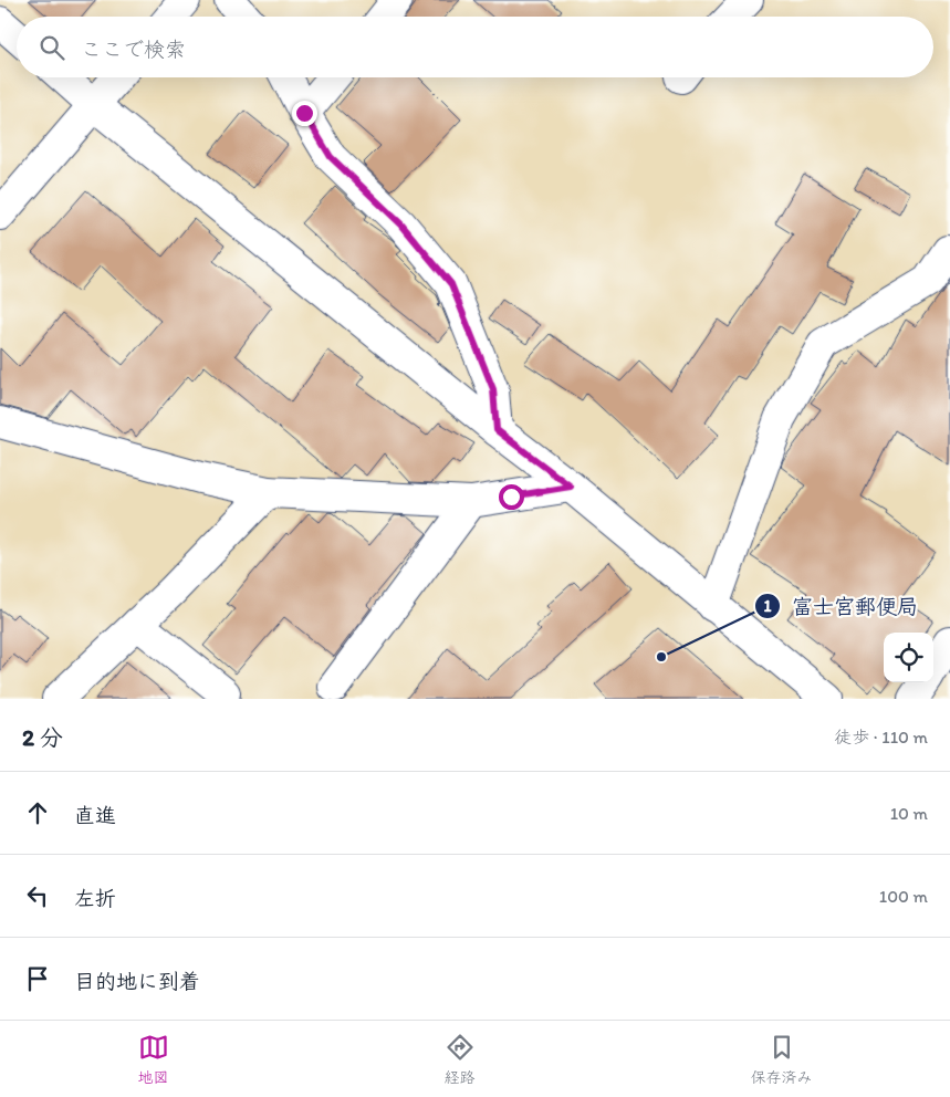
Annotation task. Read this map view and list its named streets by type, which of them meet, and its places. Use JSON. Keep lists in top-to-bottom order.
{
  "places": ["富士宮郵便局"],
  "page": {
    "search": "ここで検索",
    "heading": ["2 分", "徒歩 · 110 m"],
    "list": [
      ["直進", "10 m"],
      ["左折", "100 m"],
      "目的地に到着"
    ],
    "nav": ["地図", "経路", "保存済み"]
  }
}
